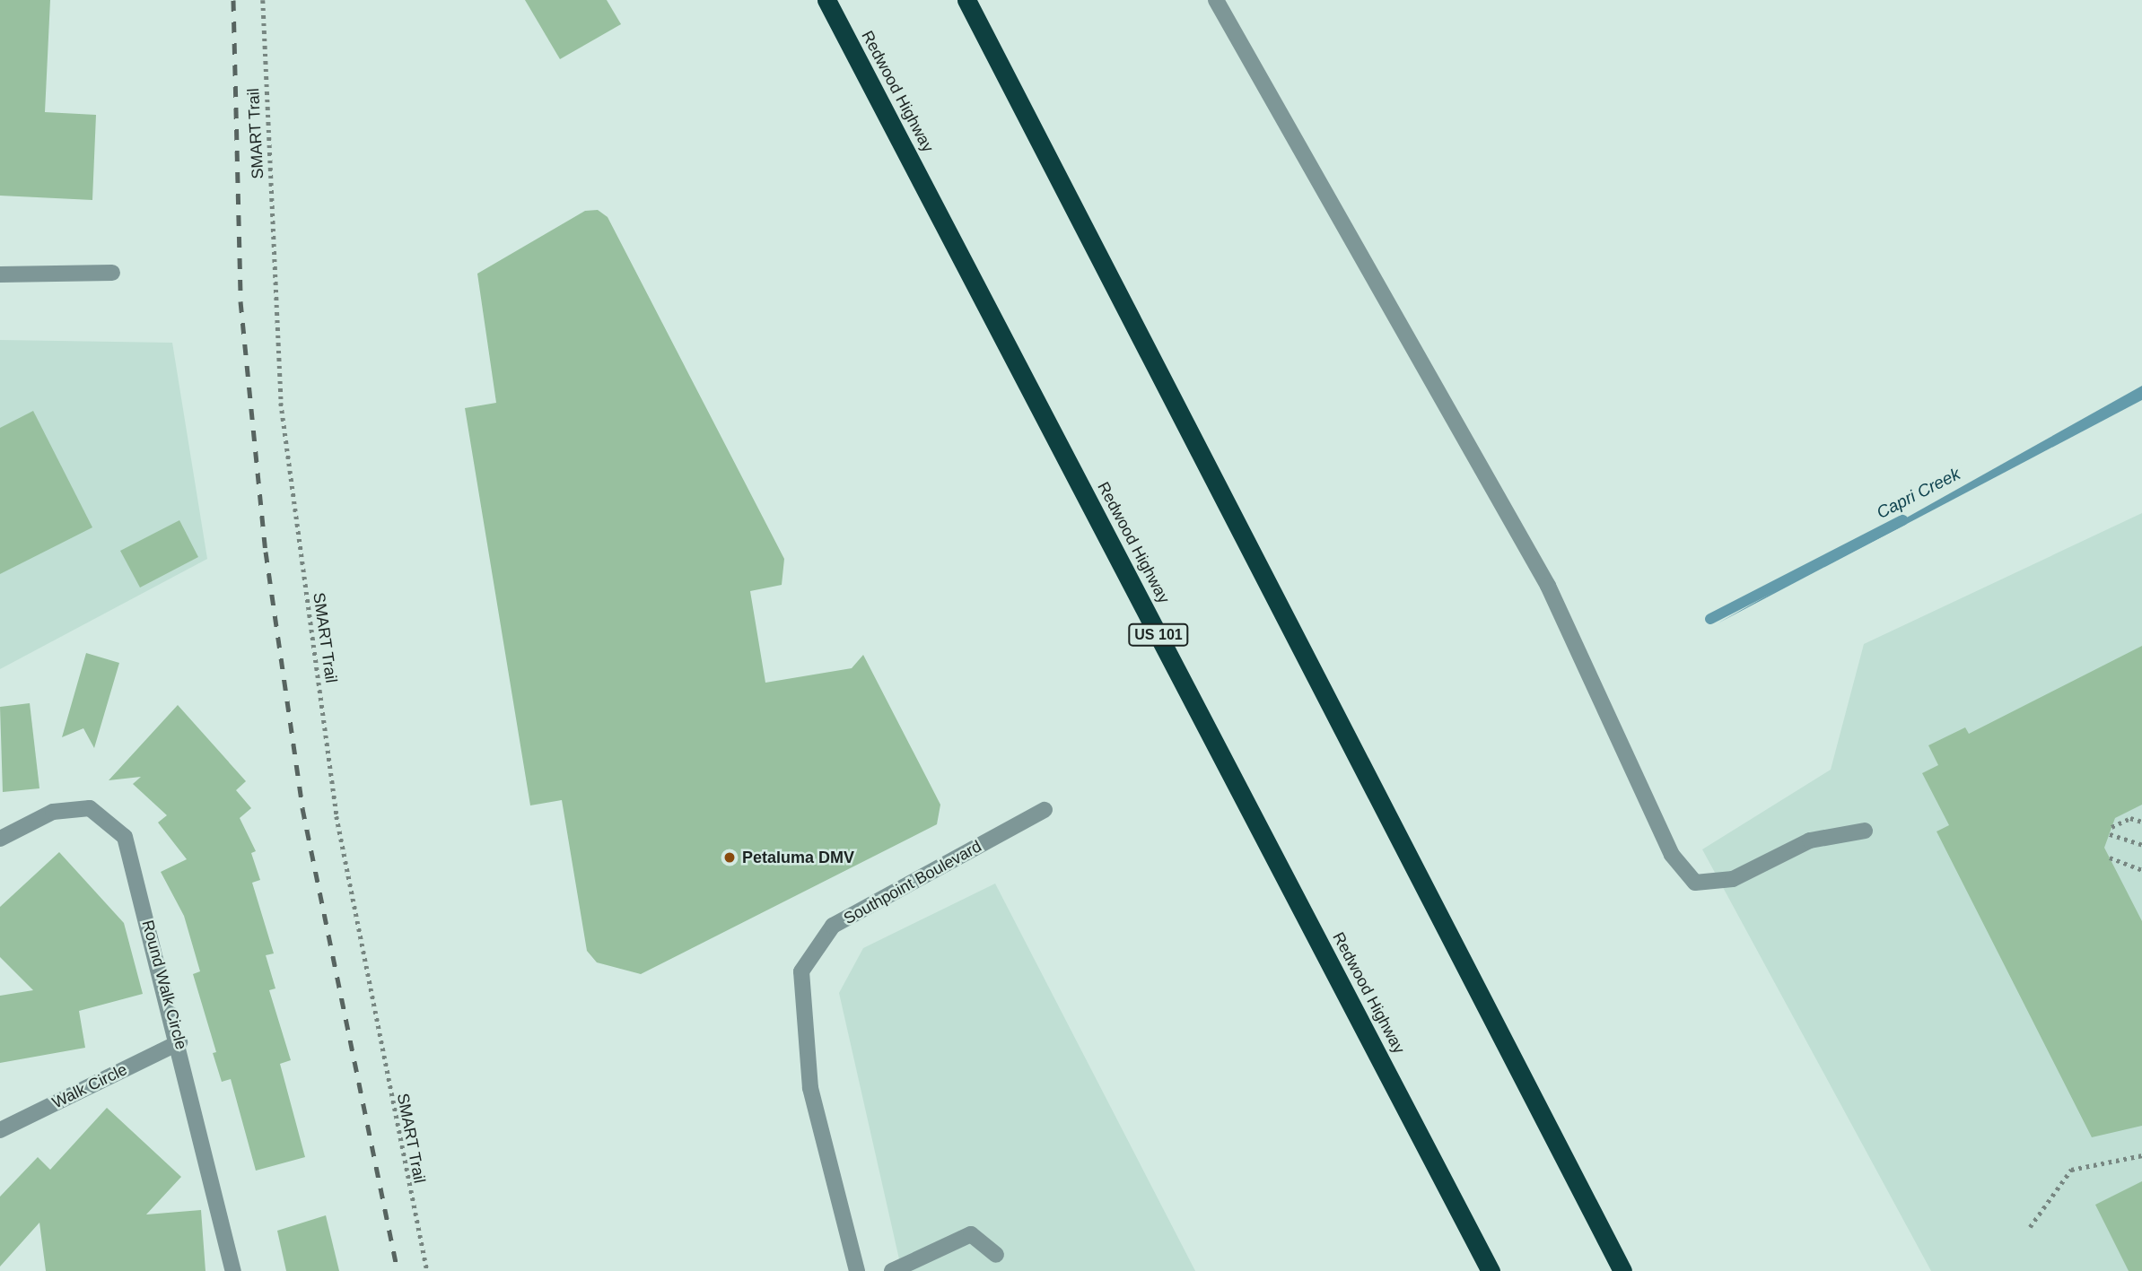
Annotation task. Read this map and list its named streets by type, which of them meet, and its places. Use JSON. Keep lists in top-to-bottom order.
{
  "streets": {
    "highway": ["Redwood Highway", "US 101"],
    "street": ["Southpoint Boulevard", "Round Walk Circle", "Walk Circle"],
    "path": ["SMART Trail"]
  },
  "crossings": [
    ["Round Walk Circle", "Walk Circle"]
  ],
  "water": ["Capri Creek"],
  "places": ["Petaluma DMV"]
}
